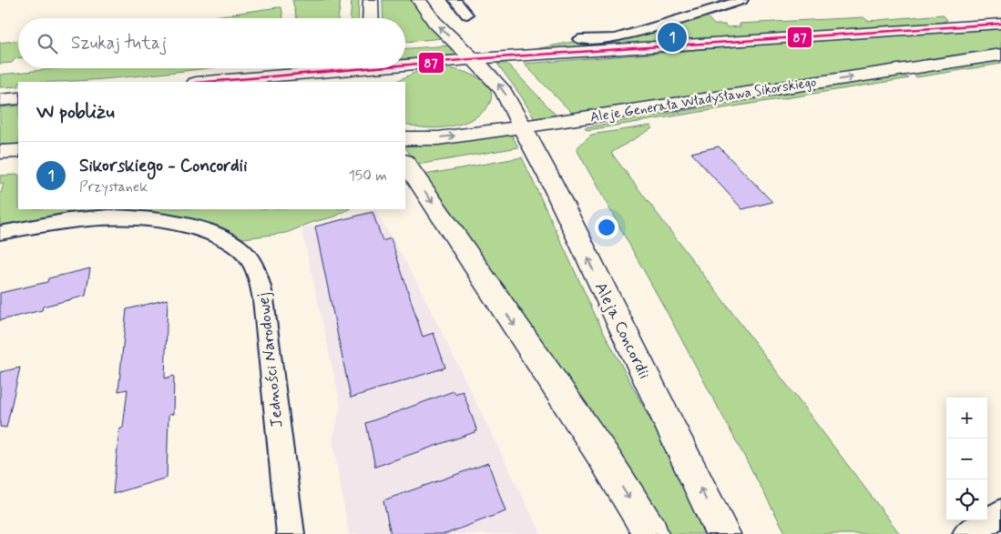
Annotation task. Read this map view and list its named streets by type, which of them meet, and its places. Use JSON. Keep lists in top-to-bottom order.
{
  "streets": {
    "main road": ["Aleje Generała Władysława Sikorskiego", "Aleja Concordii"],
    "street": ["Jedności Narodowej"]
  },
  "crossings": [
    ["Aleje Generała Władysława Sikorskiego", "Aleja Concordii"]
  ],
  "lines": ["transit line 87"],
  "page": {
    "search": "Szukaj tutaj",
    "pins": "1",
    "heading": "W pobliżu",
    "list": [
      {
        "mark": "1",
        "name": "Sikorskiego - Concordii",
        "note": "Przystanek",
        "value": "150 m"
      }
    ],
    "map_buttons": ["+", "−"]
  }
}
